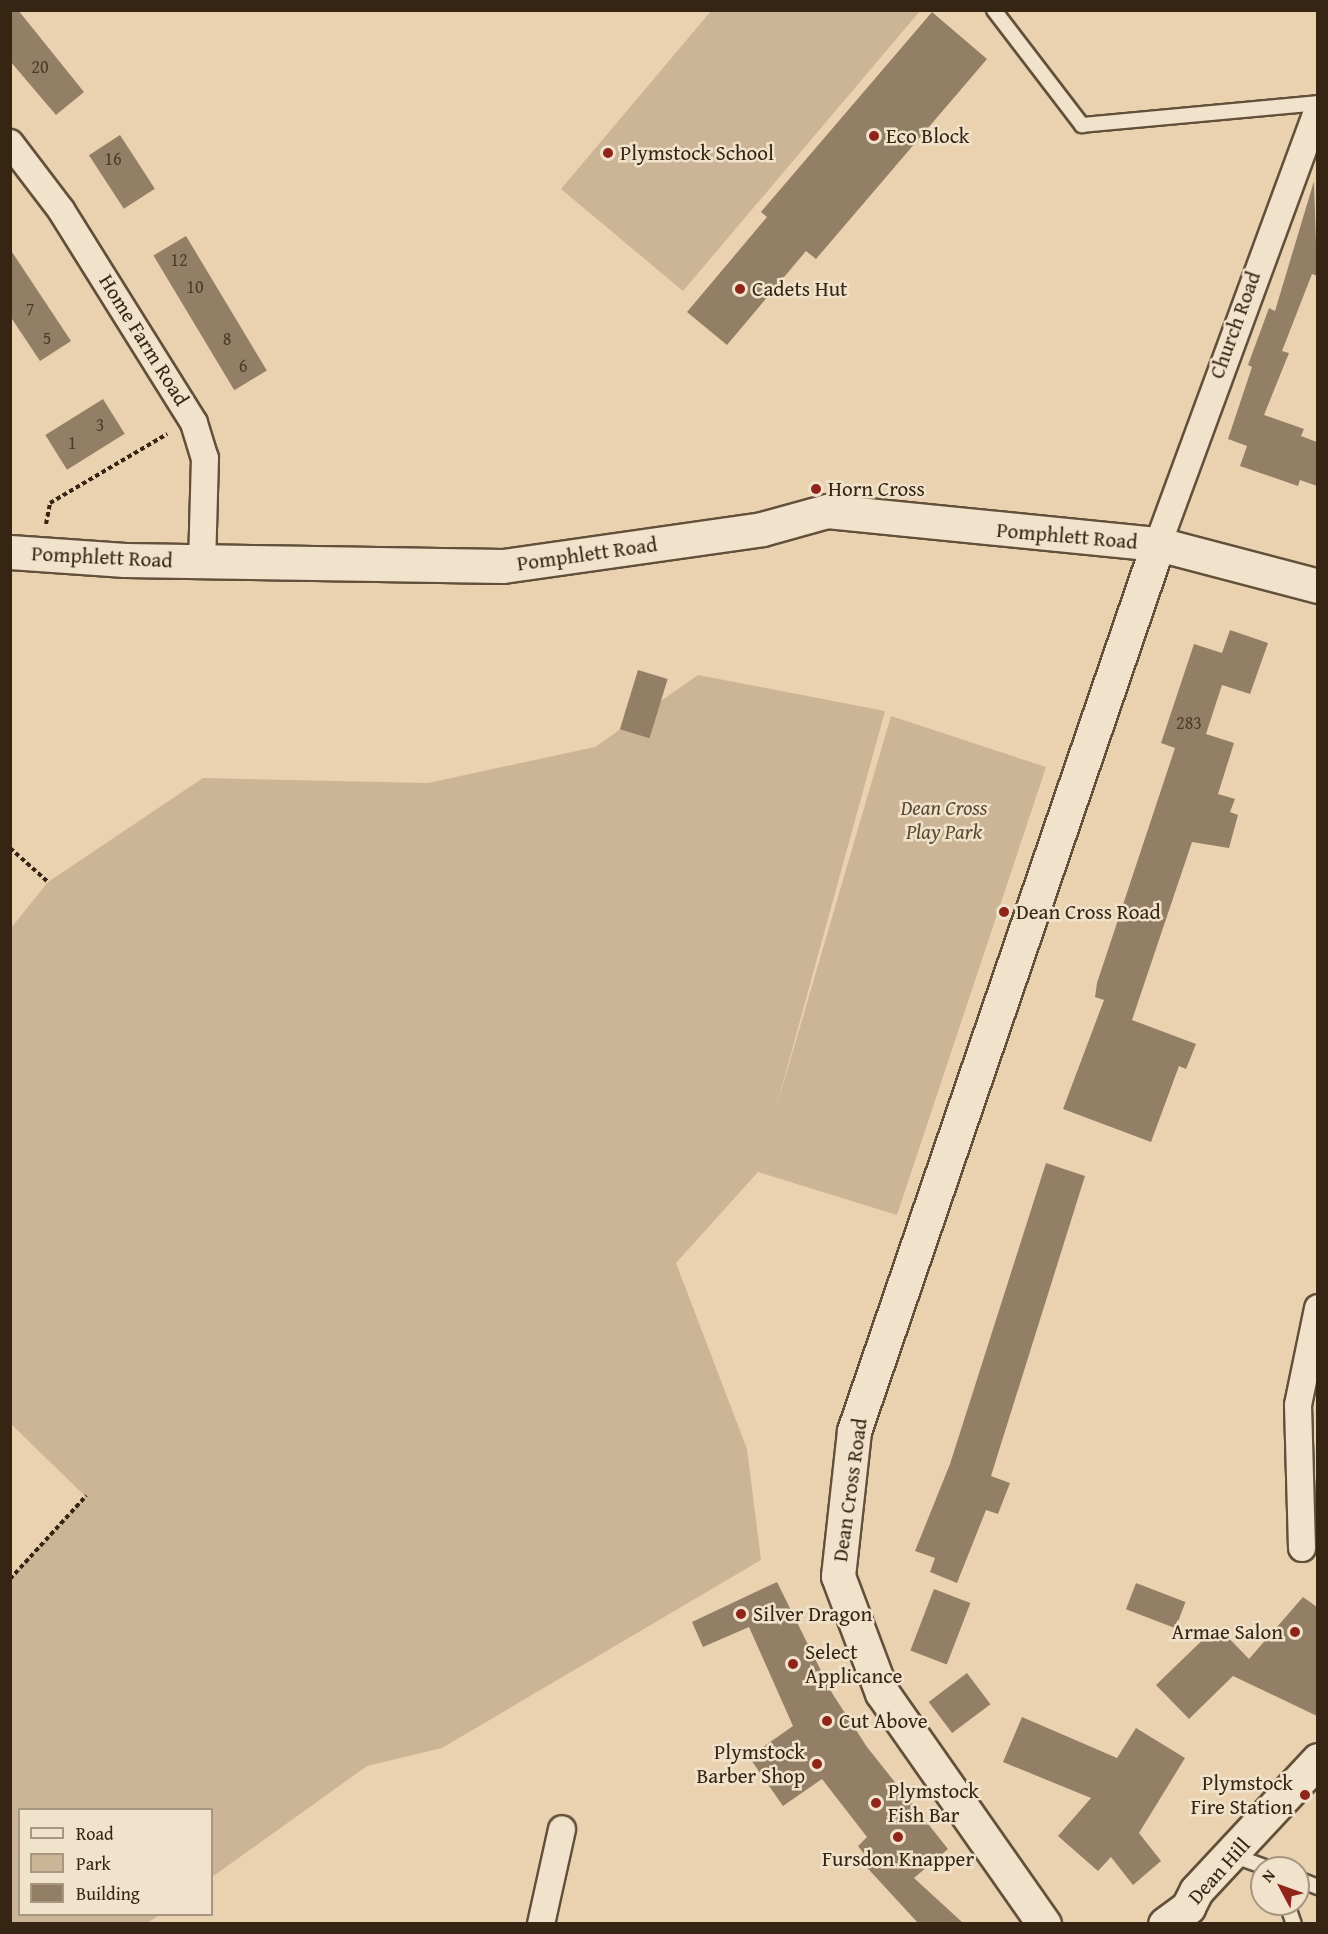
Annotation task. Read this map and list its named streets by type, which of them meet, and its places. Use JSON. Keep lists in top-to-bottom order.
{
  "streets": {
    "street": [
      "Church Road",
      "Home Farm Road",
      "Pomphlett Road",
      "Dean Cross Road",
      "Dean Hill"
    ]
  },
  "crossings": [
    ["Church Road", "Pomphlett Road"],
    ["Church Road", "Dean Cross Road"],
    ["Home Farm Road", "Pomphlett Road"],
    ["Pomphlett Road", "Dean Cross Road"]
  ],
  "parks": ["Dean Cross Play Park"],
  "places": [
    "Eco Block",
    "Plymstock School",
    "Cadets Hut",
    "Horn Cross",
    "Dean Cross Road",
    "Silver Dragon",
    "Armae Salon",
    "Select Applicance",
    "Cut Above",
    "Plymstock Barber Shop",
    "Plymstock Fire Station",
    "Plymstock Fish Bar",
    "Fursdon Knapper"
  ],
  "house_numbers": [
    "20",
    "16",
    "12",
    "10",
    "7",
    "5",
    "8",
    "6",
    "3",
    "1",
    "283"
  ],
  "legend": ["Road", "Park", "Building"],
  "north": "top left"
}
